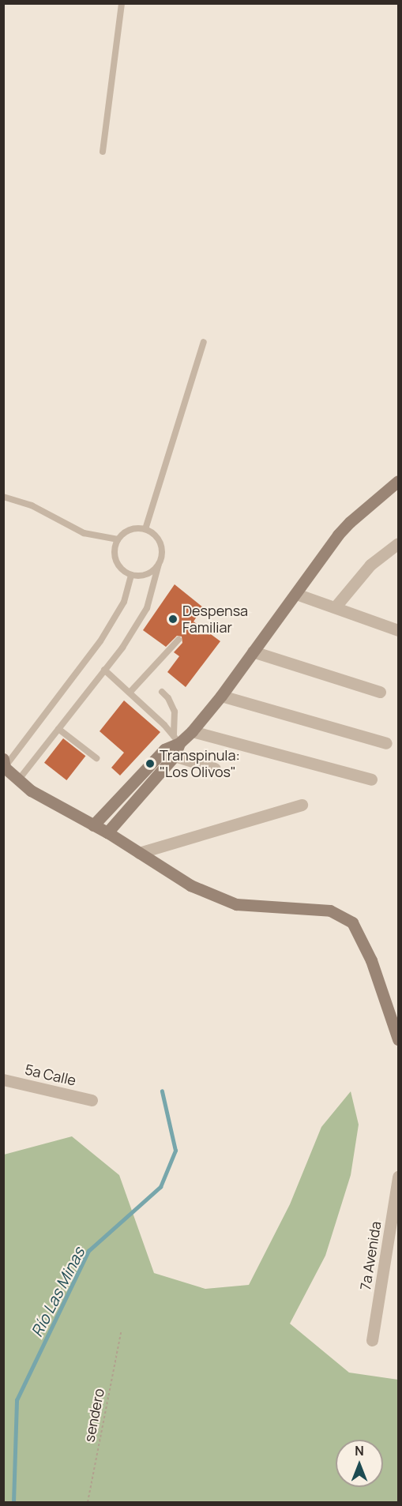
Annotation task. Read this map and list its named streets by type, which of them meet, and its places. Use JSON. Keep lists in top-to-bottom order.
{
  "streets": {
    "street": ["5a Calle", "7a Avenida"],
    "path": ["sendero"]
  },
  "water": ["Río Las Minas"],
  "places": ["Despensa Familiar", "Transpinula: \"Los Olivos\""],
  "north": "top"
}
